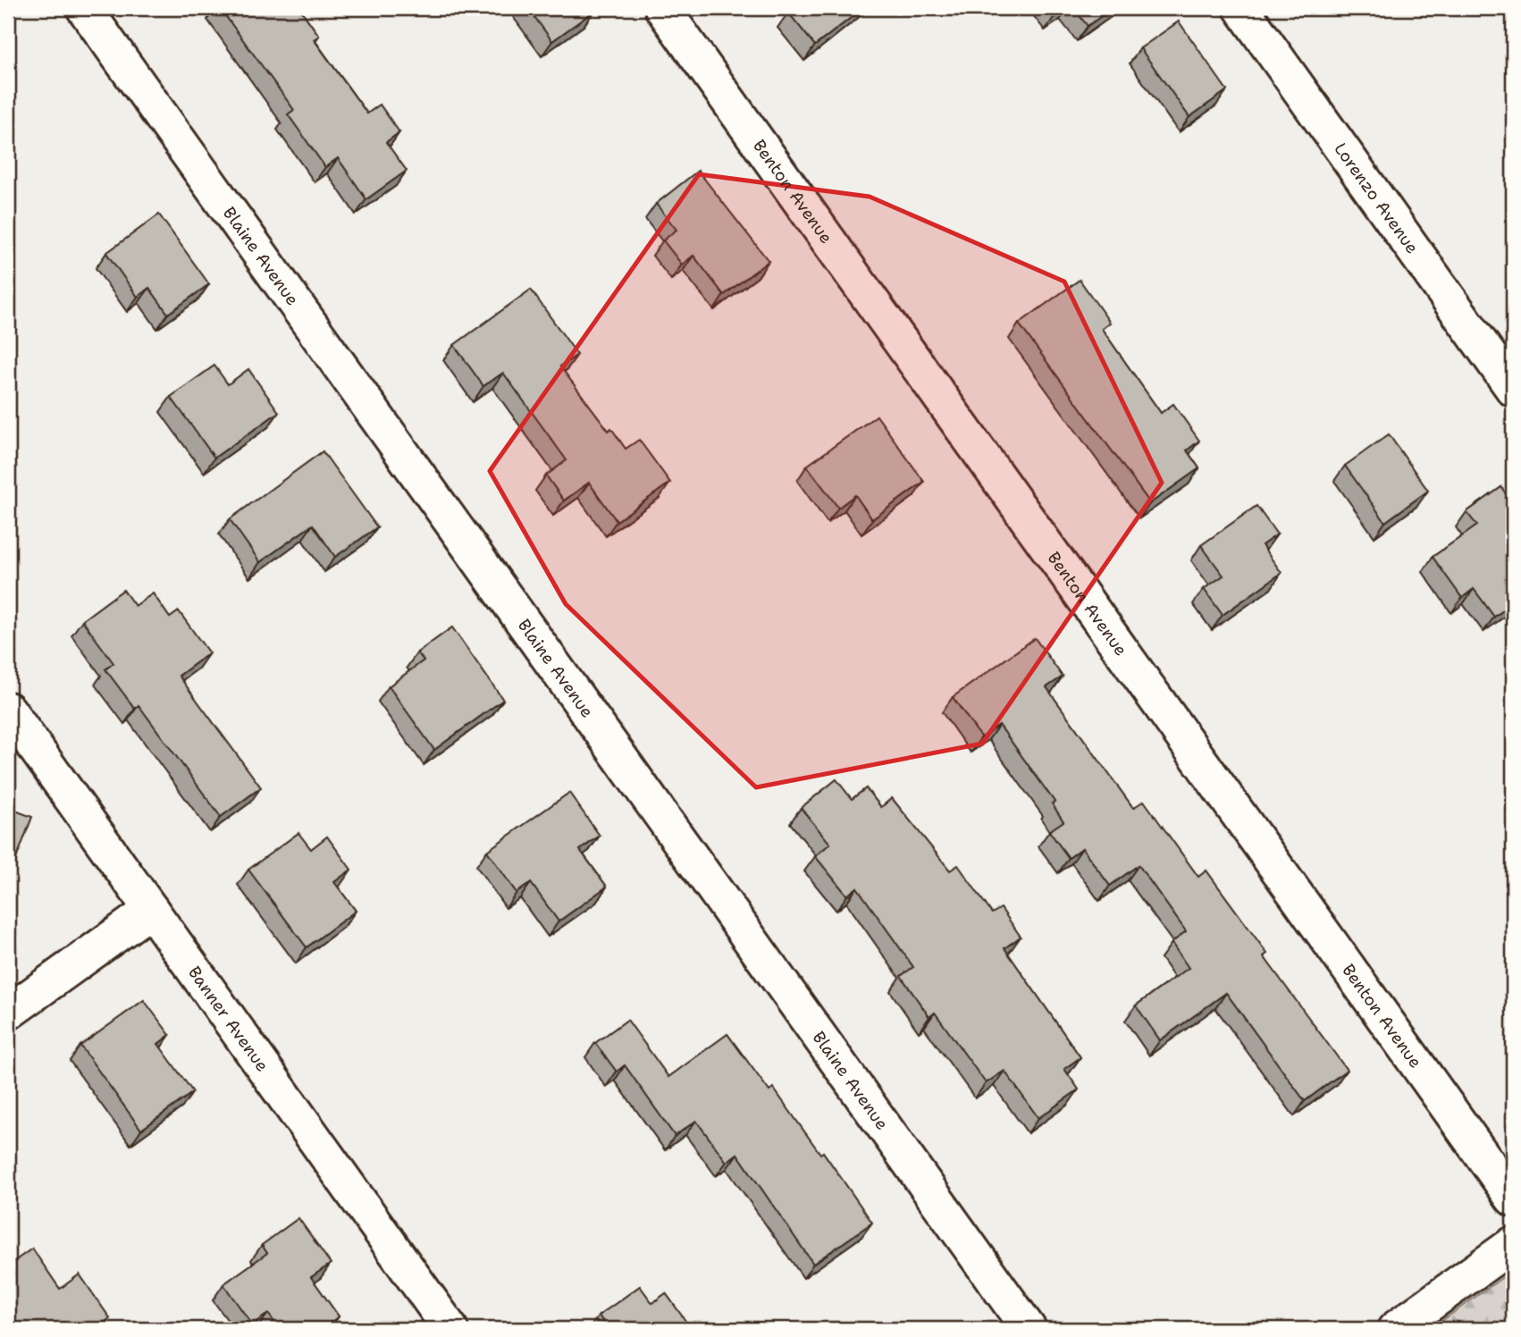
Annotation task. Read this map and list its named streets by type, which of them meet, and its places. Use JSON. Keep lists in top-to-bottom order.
{
  "streets": {
    "street": [
      "Benton Avenue",
      "Lorenzo Avenue",
      "Blaine Avenue",
      "Banner Avenue"
    ]
  }
}
